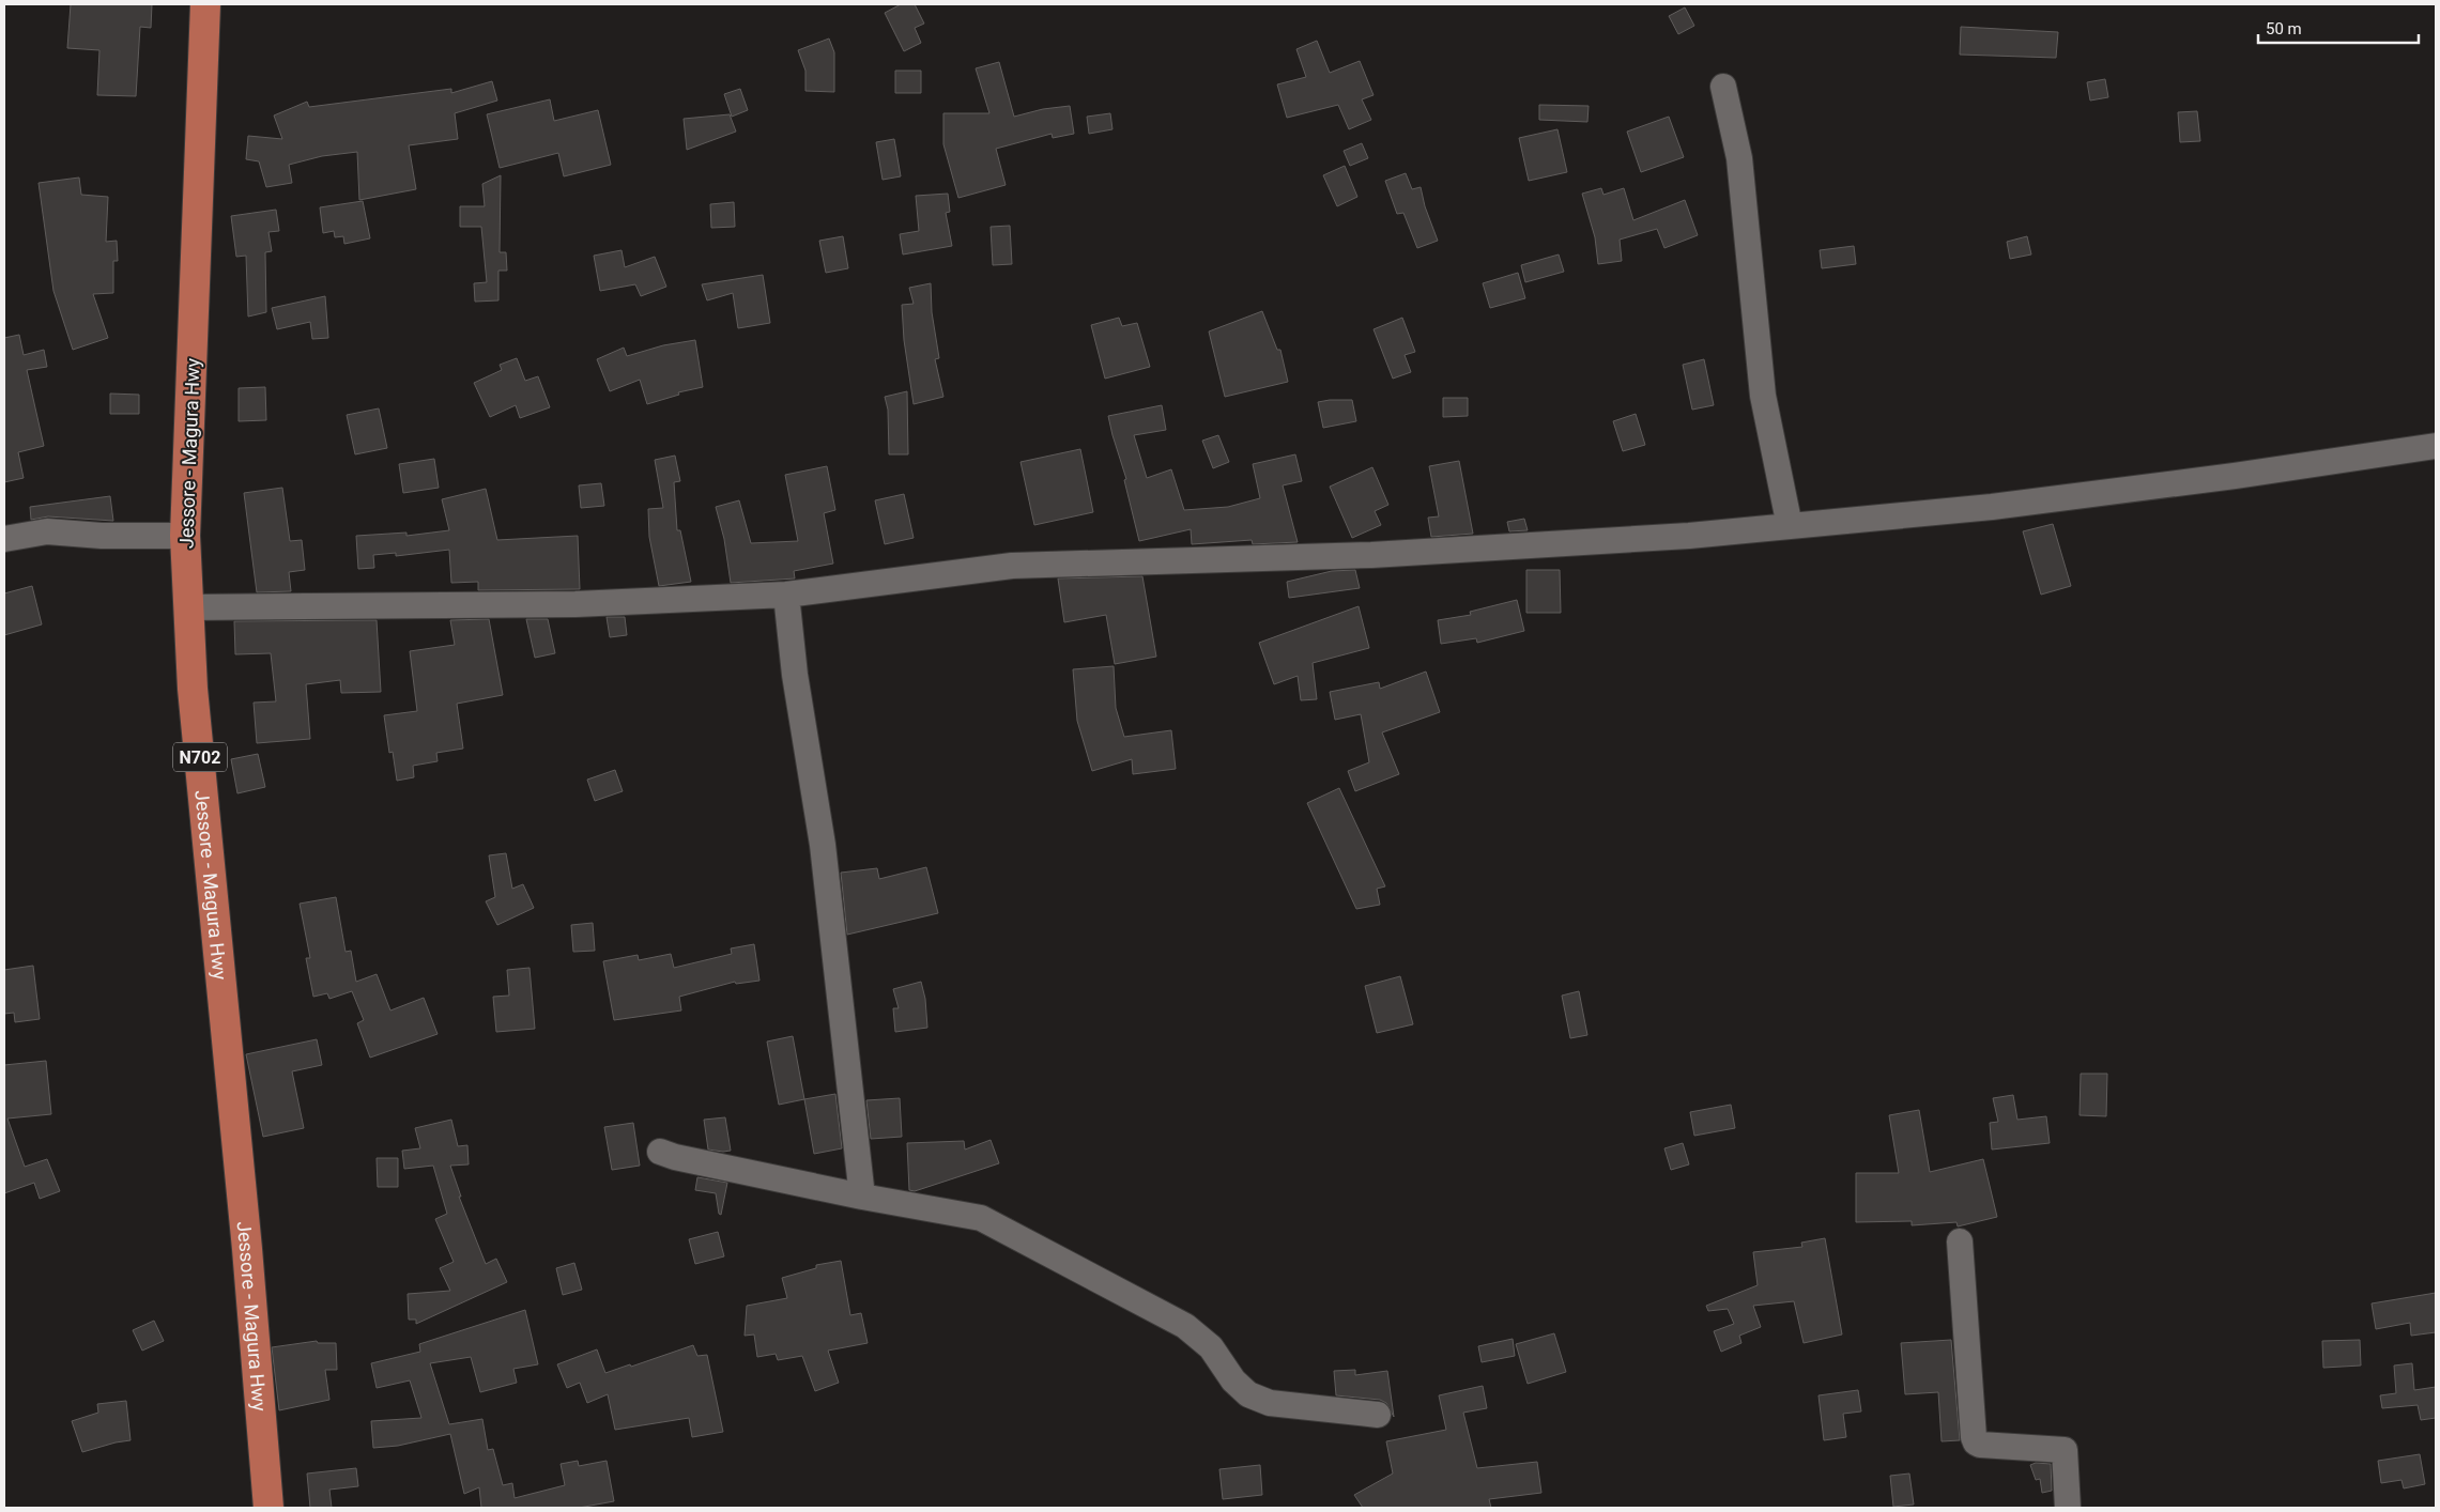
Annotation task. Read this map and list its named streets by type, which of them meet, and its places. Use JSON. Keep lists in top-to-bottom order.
{
  "streets": {
    "highway": ["Jessore - Magura Hwy", "N702"]
  },
  "scale_bar": "50 m"
}
